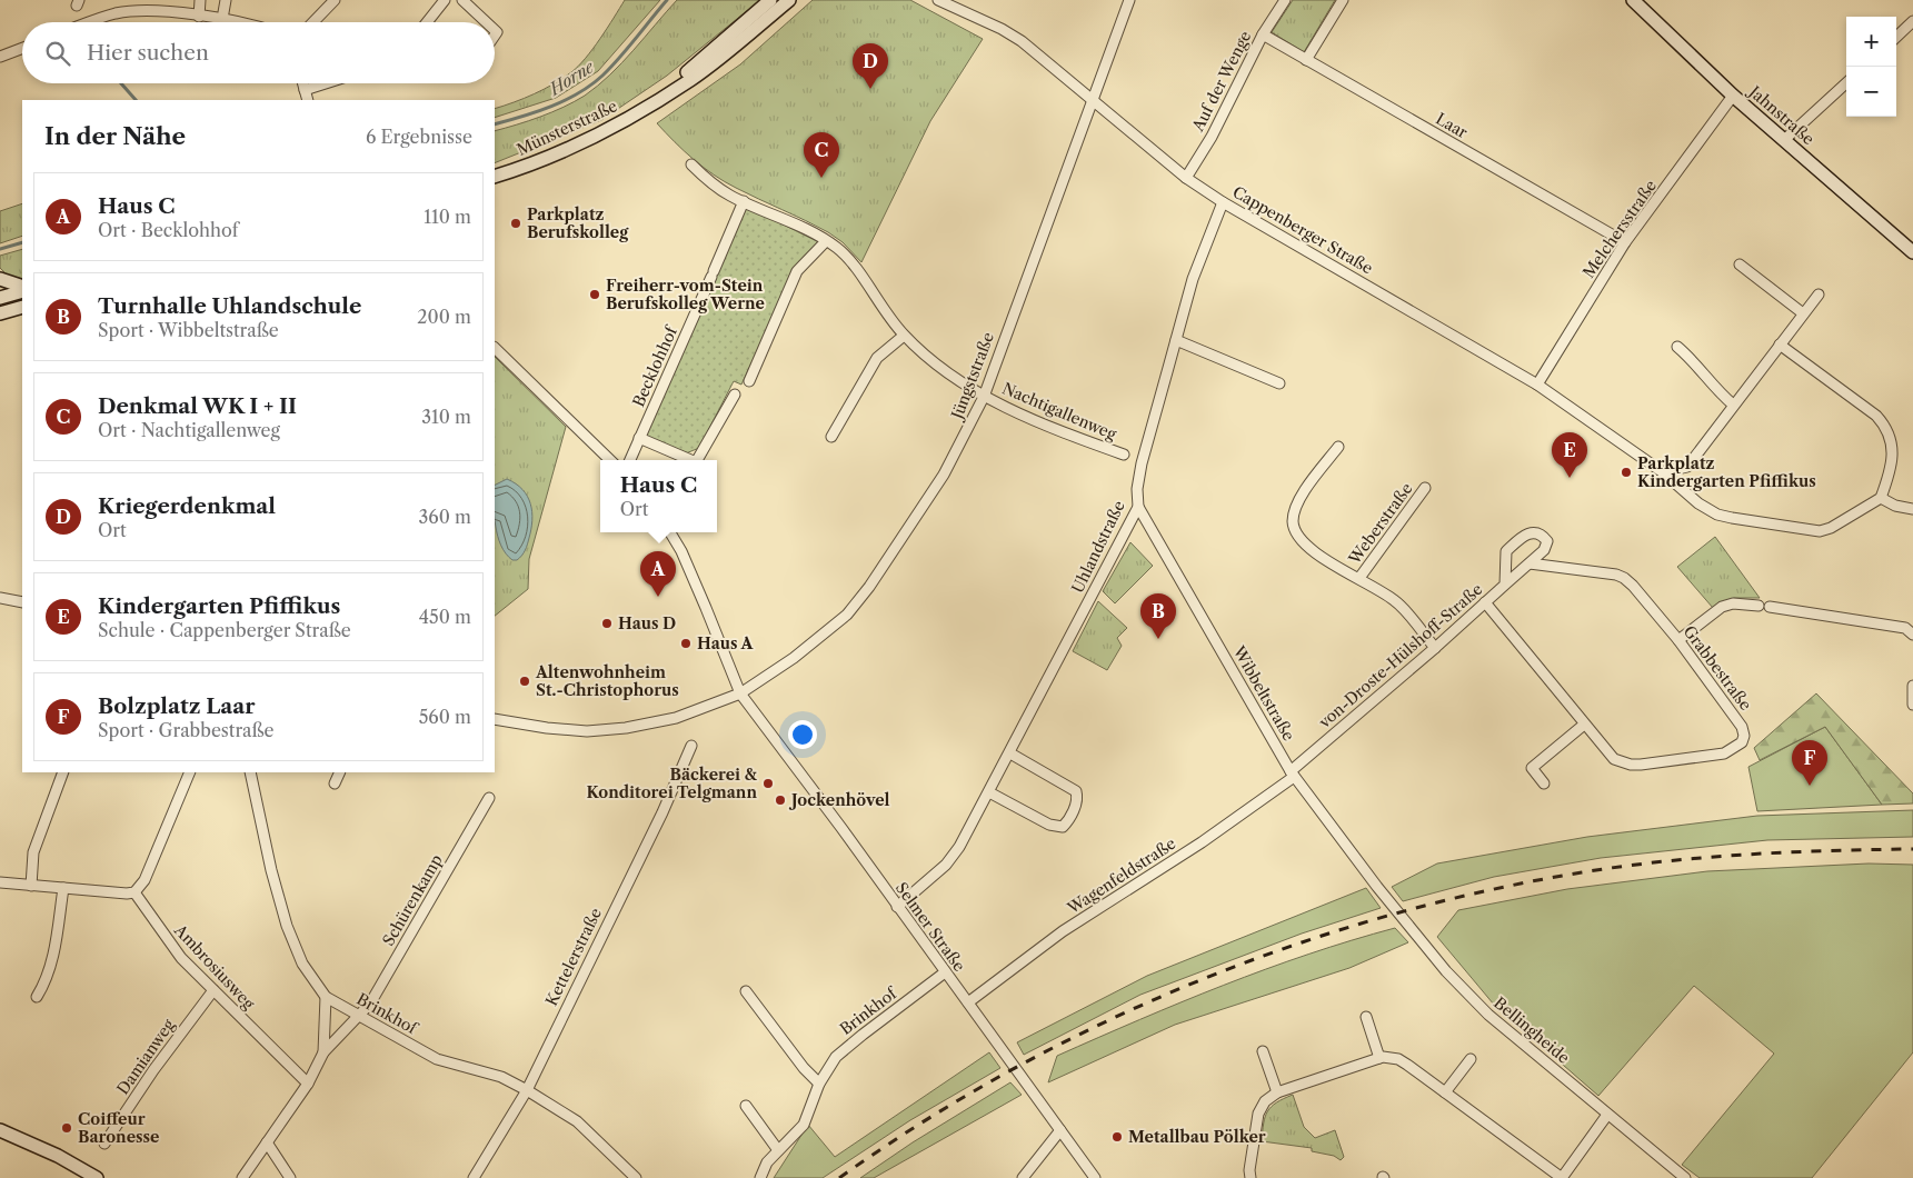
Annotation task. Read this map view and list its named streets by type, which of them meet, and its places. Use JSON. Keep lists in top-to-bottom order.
{
  "streets": {
    "main road": ["Jahnstraße", "Münsterstraße"],
    "street": [
      "Auf der Wenge",
      "Laar",
      "Melchersstraße",
      "Cappenberger Straße",
      "Becklohhof",
      "Jüngststraße",
      "Nachtigallenweg",
      "Weberstraße",
      "Uhlandstraße",
      "von-Droste-Hülshoff-Straße",
      "Grabbestraße",
      "Wibbeltstraße",
      "Wagenfeldstraße",
      "Schürenkamp",
      "Selmer Straße",
      "Kettelerstraße",
      "Ambrosiusweg",
      "Brinkhof",
      "Bellingheide",
      "Damianweg"
    ]
  },
  "crossings": [
    ["Auf der Wenge", "Laar"],
    ["Auf der Wenge", "Cappenberger Straße"],
    ["Jahnstraße", "Melchersstraße"],
    ["Laar", "Melchersstraße"],
    ["Melchersstraße", "Cappenberger Straße"],
    ["Cappenberger Straße", "Jüngststraße"],
    ["Cappenberger Straße", "Uhlandstraße"],
    ["Becklohhof", "Nachtigallenweg"],
    ["Jüngststraße", "Nachtigallenweg"],
    ["Jüngststraße", "Selmer Straße"],
    ["Weberstraße", "von-Droste-Hülshoff-Straße"],
    ["Uhlandstraße", "Wibbeltstraße"],
    ["Uhlandstraße", "Selmer Straße"],
    ["von-Droste-Hülshoff-Straße", "Grabbestraße"],
    ["von-Droste-Hülshoff-Straße", "Wibbeltstraße"],
    ["von-Droste-Hülshoff-Straße", "Wagenfeldstraße"],
    ["Wibbeltstraße", "Wagenfeldstraße"],
    ["Wibbeltstraße", "Bellingheide"],
    ["Wagenfeldstraße", "Selmer Straße"],
    ["Schürenkamp", "Brinkhof"],
    ["Selmer Straße", "Brinkhof"],
    ["Kettelerstraße", "Brinkhof"],
    ["Ambrosiusweg", "Damianweg"]
  ],
  "water": ["Horne"],
  "places": [
    "Parkplatz Berufskolleg",
    "Freiherr-vom-Stein Berufskolleg Werne",
    "Parkplatz Kindergarten Pfiffikus",
    "Haus D",
    "Haus A",
    "Altenwohnheim St.-Christophorus",
    "Bäckerei & Konditorei Telgmann",
    "Jockenhövel",
    "Coiffeur Baronesse",
    "Metallbau Pölker"
  ],
  "page": {
    "map_buttons": ["+", "−"],
    "search": "Hier suchen",
    "pins": [
      "D",
      "C",
      "E",
      "A",
      "B",
      "F"
    ],
    "heading": ["In der Nähe", "6 Ergebnisse"],
    "list": [
      {
        "mark": "A",
        "name": "Haus C",
        "note": "Ort · Becklohhof",
        "value": "110 m"
      },
      {
        "mark": "B",
        "name": "Turnhalle Uhlandschule",
        "note": "Sport · Wibbeltstraße",
        "value": "200 m"
      },
      {
        "mark": "C",
        "name": "Denkmal WK I + II",
        "note": "Ort · Nachtigallenweg",
        "value": "310 m"
      },
      {
        "mark": "D",
        "name": "Kriegerdenkmal",
        "note": "Ort",
        "value": "360 m"
      },
      {
        "mark": "E",
        "name": "Kindergarten Pfiffikus",
        "note": "Schule · Cappenberger Straße",
        "value": "450 m"
      },
      {
        "mark": "F",
        "name": "Bolzplatz Laar",
        "note": "Sport · Grabbestraße",
        "value": "560 m"
      }
    ],
    "popup": ["Haus C", "Ort"]
  }
}
